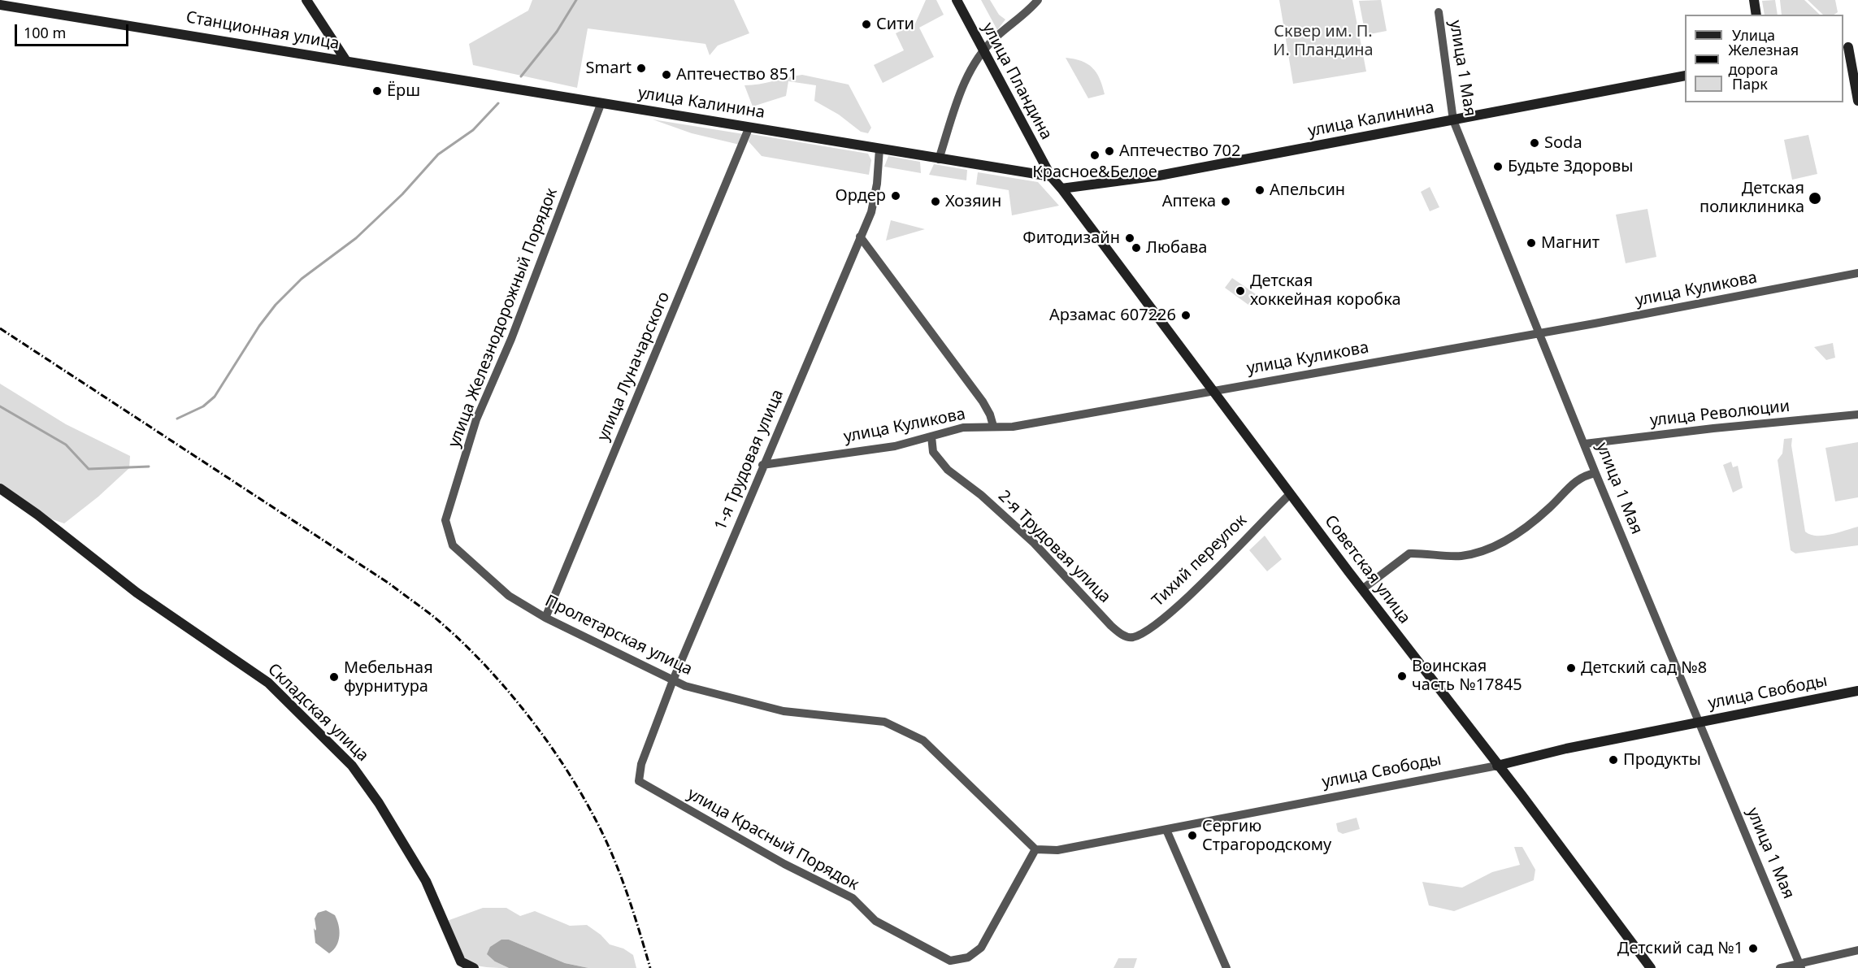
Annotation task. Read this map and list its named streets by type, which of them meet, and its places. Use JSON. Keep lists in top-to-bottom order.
{
  "streets": {
    "street": [
      "Станционная улица",
      "улица 1 Мая",
      "улица Пландина",
      "улица Калинина",
      "улица Куликова",
      "улица Железнодорожный Порядок",
      "улица Луначарского",
      "улица Революции",
      "1-я Трудовая улица",
      "2-я Трудовая улица",
      "Тихий переулок",
      "Советская улица",
      "Пролетарская улица",
      "улица Свободы",
      "Складская улица",
      "улица Красный Порядок"
    ]
  },
  "crossings": [
    ["Станционная улица", "улица Калинина"],
    ["улица 1 Мая", "улица Калинина"],
    ["улица 1 Мая", "улица Куликова"],
    ["улица 1 Мая", "улица Революции"],
    ["улица 1 Мая", "улица Свободы"],
    ["улица Пландина", "улица Калинина"],
    ["улица Пландина", "Советская улица"],
    ["улица Калинина", "улица Железнодорожный Порядок"],
    ["улица Калинина", "улица Луначарского"],
    ["улица Калинина", "1-я Трудовая улица"],
    ["улица Калинина", "Советская улица"],
    ["улица Куликова", "1-я Трудовая улица"],
    ["улица Куликова", "2-я Трудовая улица"],
    ["улица Куликова", "Советская улица"],
    ["улица Железнодорожный Порядок", "Пролетарская улица"],
    ["улица Луначарского", "Пролетарская улица"],
    ["1-я Трудовая улица", "Пролетарская улица"],
    ["1-я Трудовая улица", "улица Красный Порядок"],
    ["2-я Трудовая улица", "Тихий переулок"],
    ["Тихий переулок", "Советская улица"],
    ["Советская улица", "улица Свободы"],
    ["Пролетарская улица", "улица Свободы"],
    ["Пролетарская улица", "улица Красный Порядок"],
    ["улица Свободы", "улица Красный Порядок"]
  ],
  "parks": ["Сквер им. П. И. Пландина"],
  "places": [
    "Сити",
    "Smart",
    "Аптечество 851",
    "Ёрш",
    "Soda",
    "Аптечество 702",
    "Красное&Белое",
    "Будьте Здоровы",
    "Апельсин",
    "Ордер",
    "Детская поликлиника",
    "Хозяин",
    "Аптека",
    "Фитодизайн",
    "Магнит",
    "Любава",
    "Детская хоккейная коробка",
    "Арзамас 607226",
    "Детский сад №8",
    "Воинская часть №17845",
    "Мебельная фурнитура",
    "Продукты",
    "Сергию Страгородскому",
    "Детский сад №1"
  ],
  "legend": ["Улица", "Железная дорога", "Парк"],
  "scale_bar": "100 m"
}
